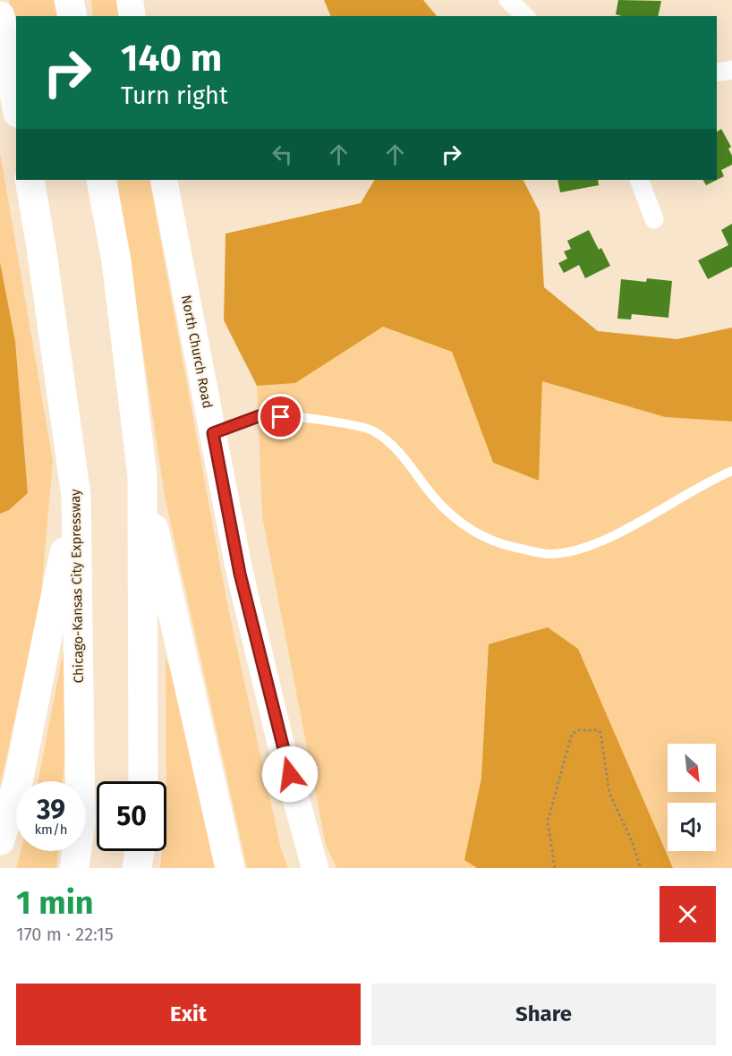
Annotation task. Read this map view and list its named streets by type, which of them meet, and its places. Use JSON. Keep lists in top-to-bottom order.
{
  "streets": {
    "highway": ["Chicago-Kansas City Expressway"],
    "main road": ["North Church Road"]
  },
  "north": "bottom right",
  "page": {
    "turn": ["140 m", "Turn right"],
    "speed": "39 km/h",
    "limit": "50",
    "heading": ["1 min", "170 m · 22:15"],
    "buttons": ["Exit", "Share"]
  }
}
